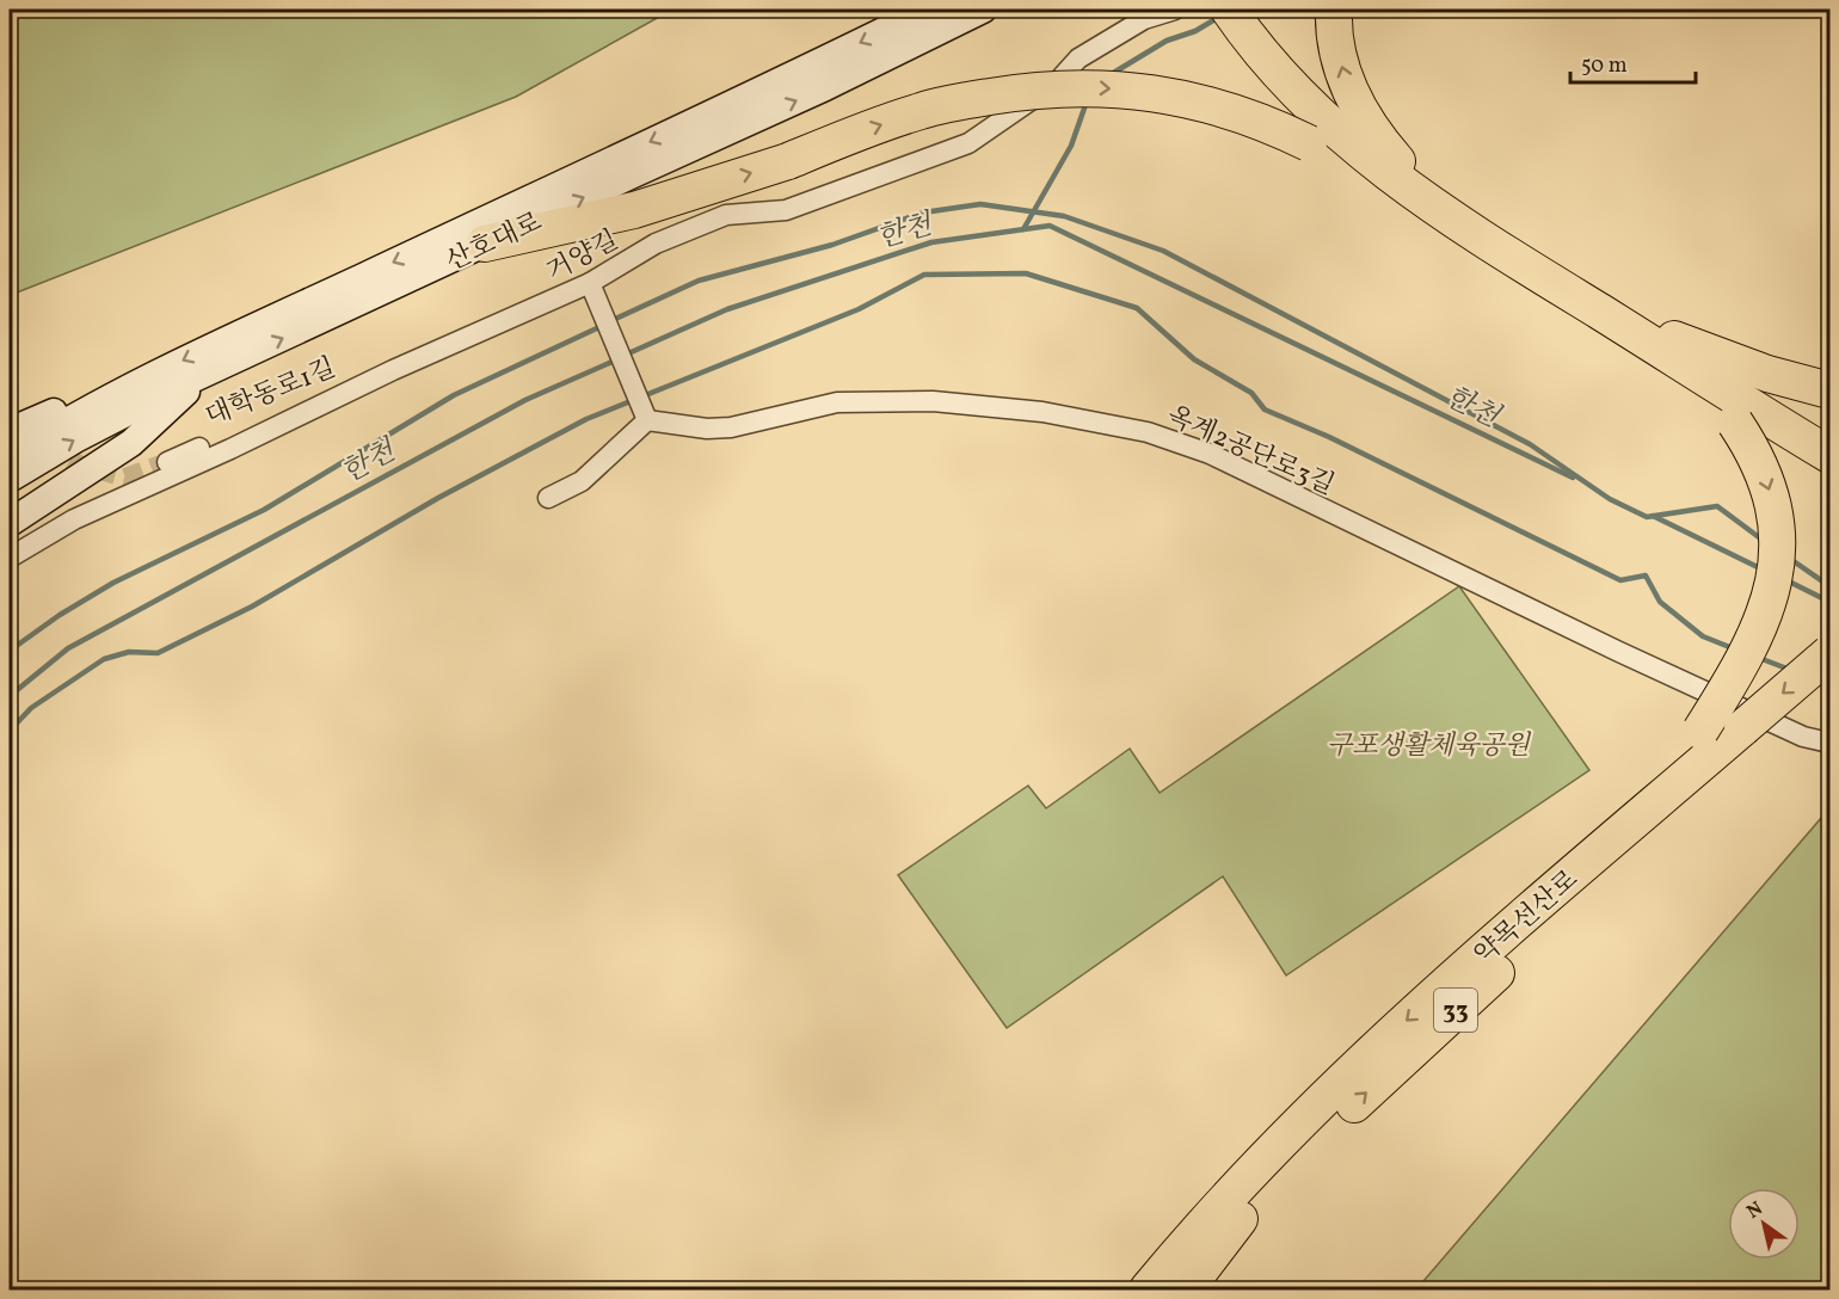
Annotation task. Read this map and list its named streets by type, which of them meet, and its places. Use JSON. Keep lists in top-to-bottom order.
{
  "streets": {
    "highway": ["약목선산로", "33"],
    "street": [
      "산호대로",
      "거양길",
      "대학동로1길",
      "옥계2공단로3길"
    ]
  },
  "crossings": [
    ["거양길", "대학동로1길"]
  ],
  "water": ["한천"],
  "parks": ["구포생활체육공원"],
  "scale_bar": "50 m",
  "north": "top left"
}
